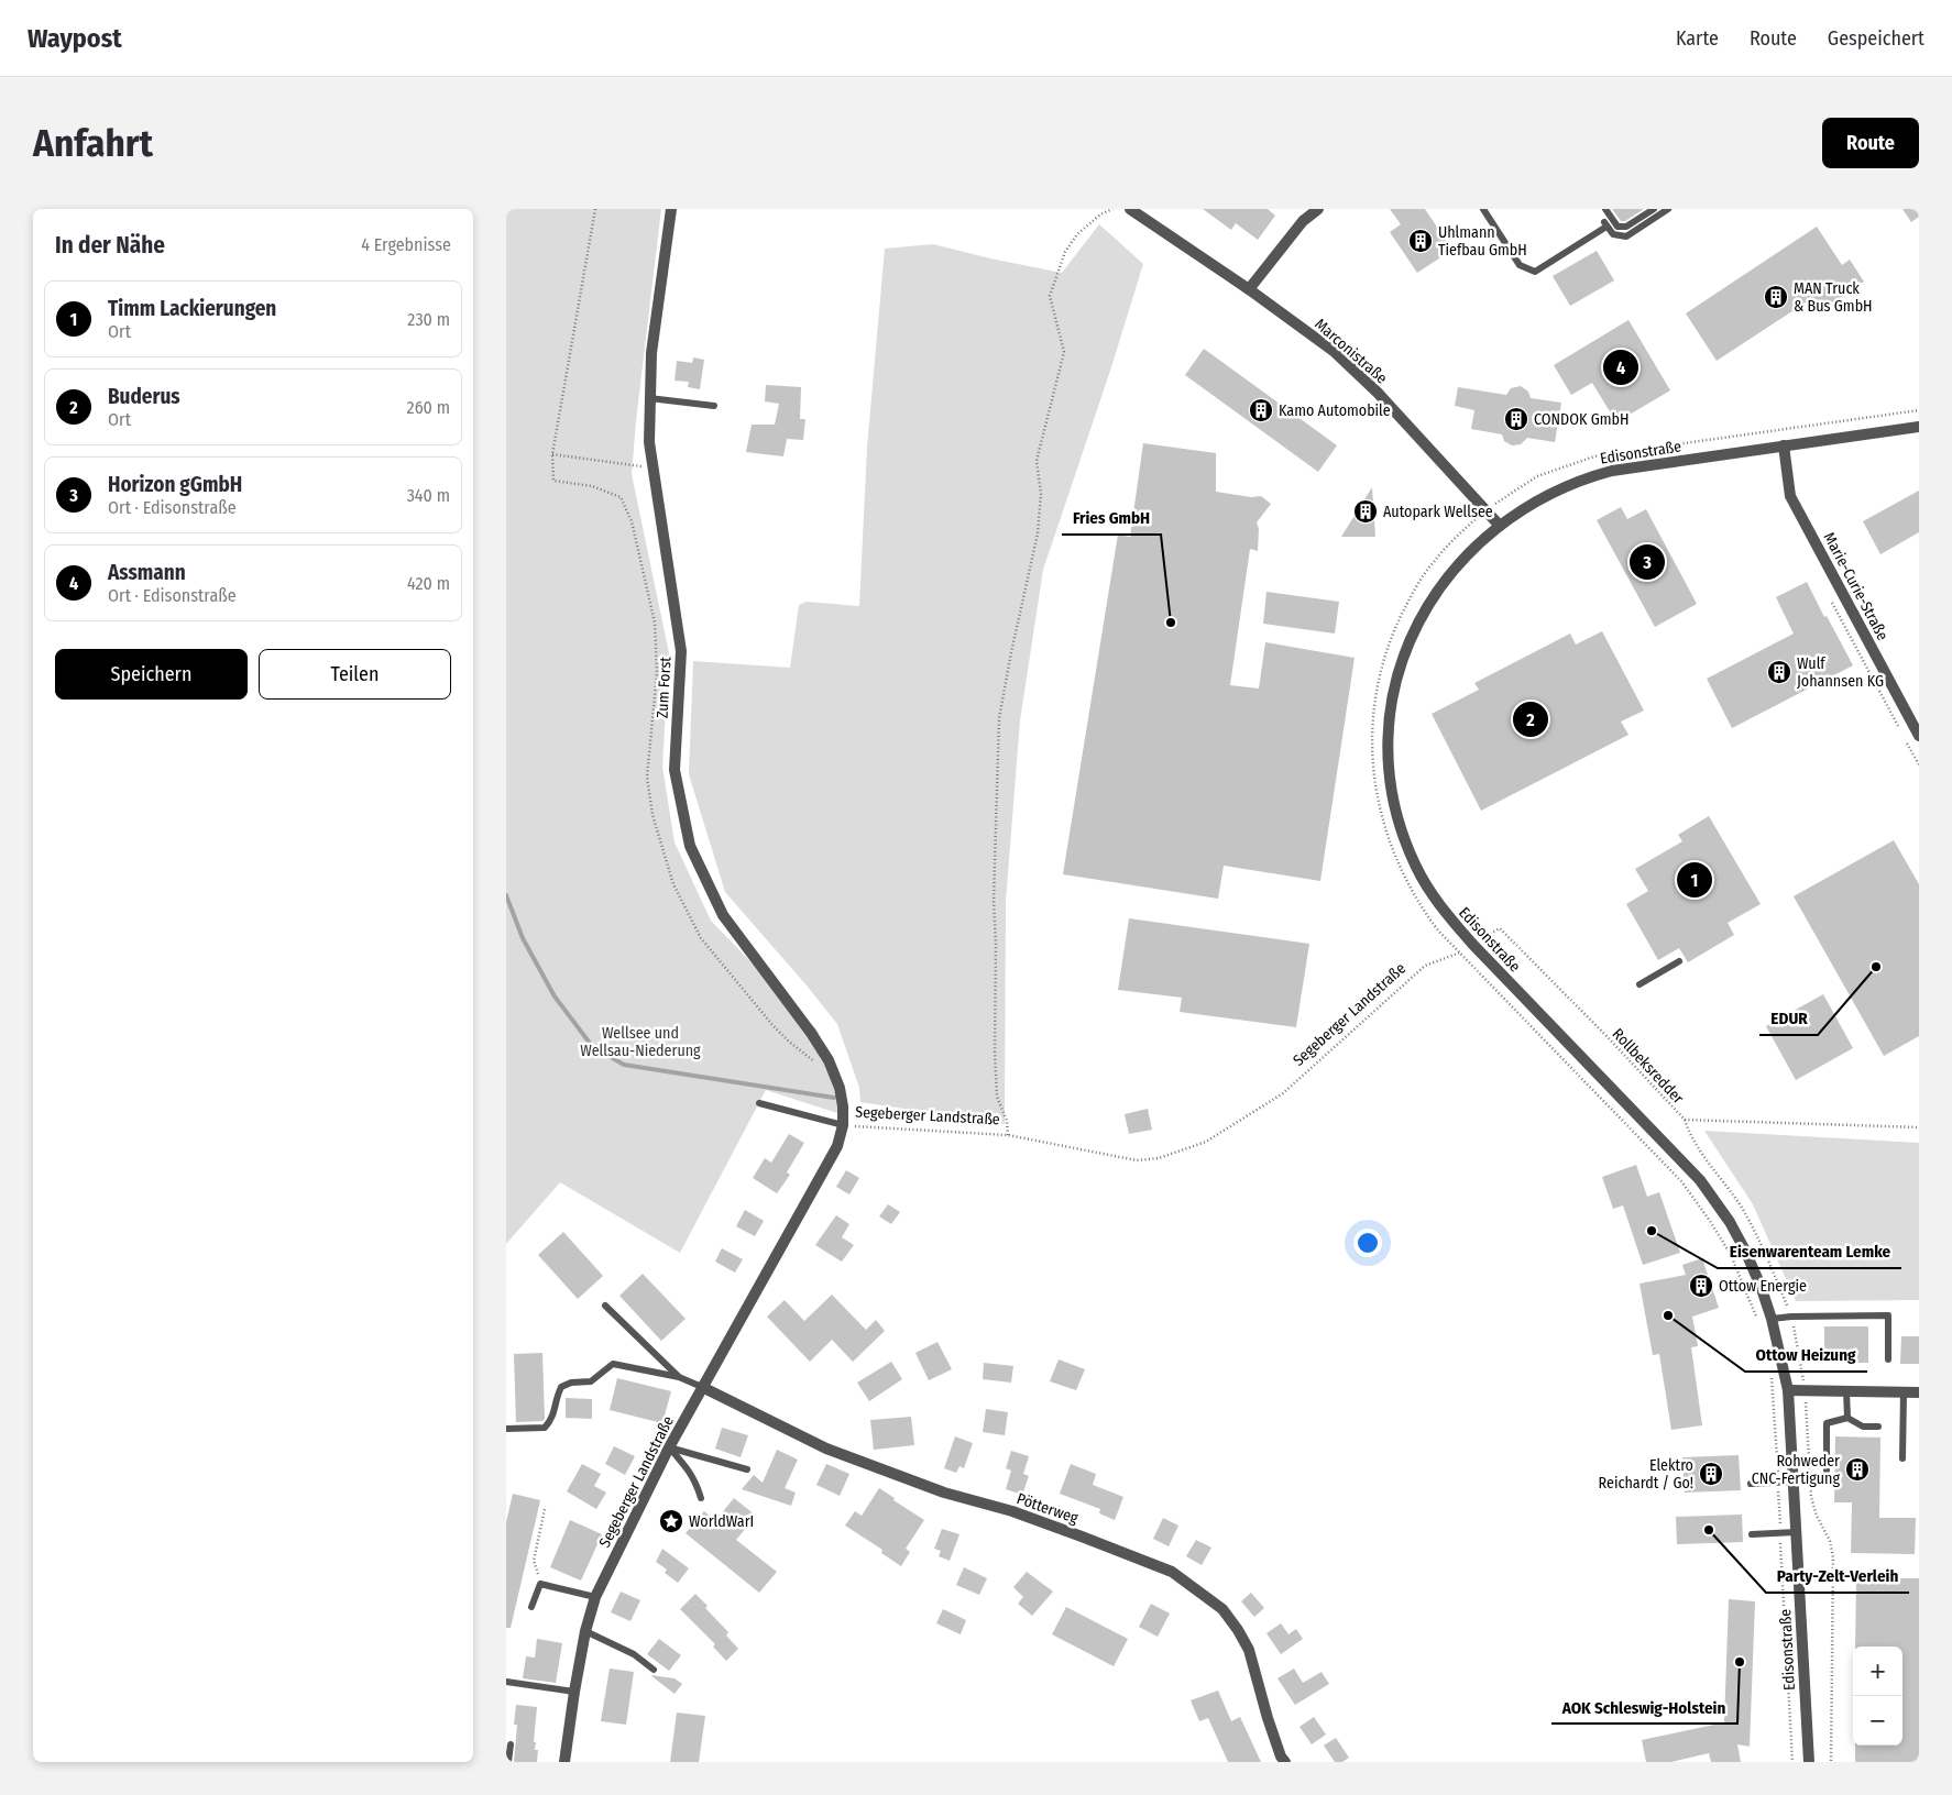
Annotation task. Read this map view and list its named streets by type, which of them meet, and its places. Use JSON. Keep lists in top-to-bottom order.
{
  "streets": {
    "street": [
      "Marconistraße",
      "Edisonstraße",
      "Marie-Curie-Straße",
      "Zum Forst",
      "Segeberger Landstraße",
      "Pötterweg"
    ],
    "path": ["Rollbeksredder"]
  },
  "crossings": [
    ["Marconistraße", "Edisonstraße"],
    ["Edisonstraße", "Marie-Curie-Straße"],
    ["Edisonstraße", "Segeberger Landstraße"],
    ["Edisonstraße", "Rollbeksredder"],
    ["Zum Forst", "Segeberger Landstraße"],
    ["Segeberger Landstraße", "Rollbeksredder"],
    ["Segeberger Landstraße", "Pötterweg"]
  ],
  "parks": ["Wellsee und Wellsau-Niederung"],
  "places": {
    "building": [
      "Uhlmann Tiefbau GmbH",
      "MAN Truck & Bus GmbH",
      "Kamo Automobile",
      "CONDOK GmbH",
      "Autopark Wellsee",
      "Wulf Johannsen KG",
      "Ottow Energie",
      "Rohweder CNC-Fertigung",
      "Elektro Reichardt / Go!"
    ],
    "other": [
      "Fries GmbH",
      "EDUR",
      "Eisenwarenteam Lemke",
      "Ottow Heizung",
      "Party-Zelt-Verleih",
      "AOK Schleswig-Holstein"
    ],
    "place": ["WorldWarI"]
  },
  "page": {
    "header": "Waypost",
    "nav": ["Karte", "Route", "Gespeichert"],
    "buttons": [
      "Route",
      ["Speichern", "Teilen"]
    ],
    "title": "Anfahrt",
    "heading": ["In der Nähe", "4 Ergebnisse"],
    "list": [
      {
        "mark": "1",
        "name": "Timm Lackierungen",
        "note": "Ort",
        "value": "230 m"
      },
      {
        "mark": "2",
        "name": "Buderus",
        "note": "Ort",
        "value": "260 m"
      },
      {
        "mark": "3",
        "name": "Horizon gGmbH",
        "note": "Ort · Edisonstraße",
        "value": "340 m"
      },
      {
        "mark": "4",
        "name": "Assmann",
        "note": "Ort · Edisonstraße",
        "value": "420 m"
      }
    ],
    "pins": [
      "4",
      "3",
      "2",
      "1"
    ],
    "map_buttons": ["+", "−"]
  }
}
